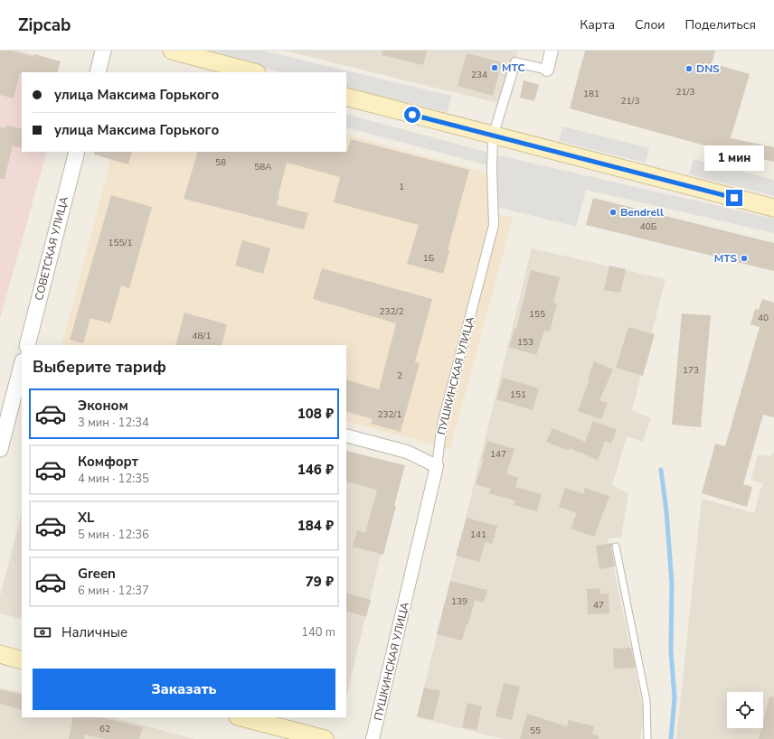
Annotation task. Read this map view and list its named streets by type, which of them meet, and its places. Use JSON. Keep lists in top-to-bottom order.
{
  "streets": {
    "street": ["СОВЕТСКАЯ УЛИЦА", "ПУШКИНСКАЯ УЛИЦА"]
  },
  "places": [
    "МТС",
    "DNS",
    "Bendrell",
    "MTS"
  ],
  "house_numbers": [
    "234",
    "21/3",
    "181",
    "21/3",
    "58",
    "58А",
    "1",
    "40Б",
    "155/1",
    "1Б",
    "232/2",
    "155",
    "40",
    "48/1",
    "153",
    "173",
    "2",
    "151",
    "232/1",
    "147",
    "141",
    "139",
    "47",
    "62",
    "55"
  ],
  "page": {
    "header": "Zipcab",
    "nav": ["Карта", "Слои", "Поделиться"],
    "banner": ["улица Максима Горького", "улица Максима Горького"],
    "bubble": "1 мин",
    "heading": "Выберите тариф",
    "list": [
      {
        "name": "Эконом",
        "note": "3 мин · 12:34",
        "value": "108 ₽"
      },
      {
        "name": "Комфорт",
        "note": "4 мин · 12:35",
        "value": "146 ₽"
      },
      {
        "name": "XL",
        "note": "5 мин · 12:36",
        "value": "184 ₽"
      },
      {
        "name": "Green",
        "note": "6 мин · 12:37",
        "value": "79 ₽"
      }
    ],
    "pay": ["Наличные", "140 m"],
    "buttons": "Заказать"
  }
}
